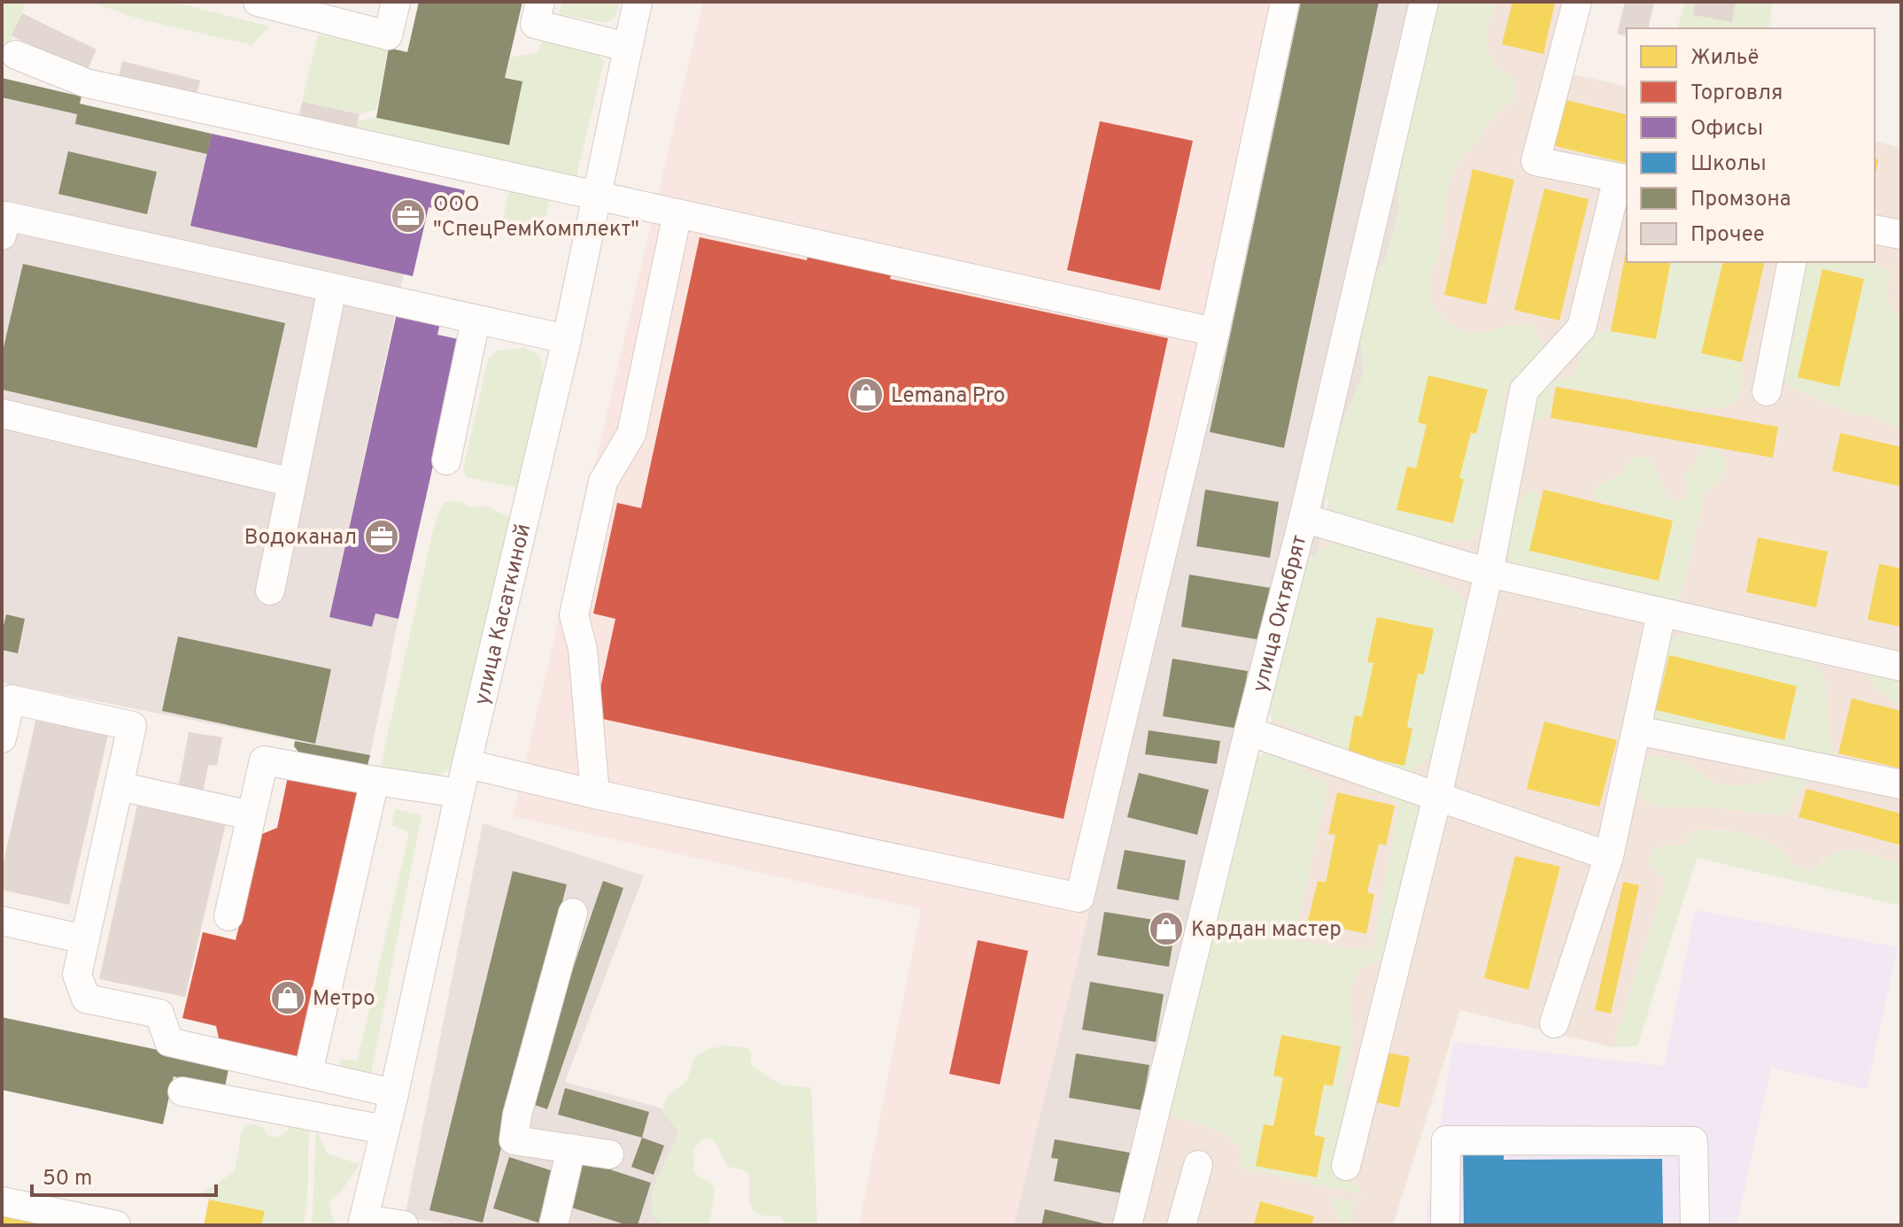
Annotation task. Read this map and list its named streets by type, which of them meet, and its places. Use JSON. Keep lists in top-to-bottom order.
{
  "streets": {
    "street": ["улица Касаткиной", "улица Октябрят"]
  },
  "places": {
    "office": ["ООО \"СпецРемКомплект\"", "Водоканал"],
    "shop": ["Lemana Pro", "Кардан мастер", "Метро"]
  },
  "legend": [
    "Жильё",
    "Торговля",
    "Офисы",
    "Школы",
    "Промзона",
    "Прочее"
  ],
  "scale_bar": "50 m"
}
